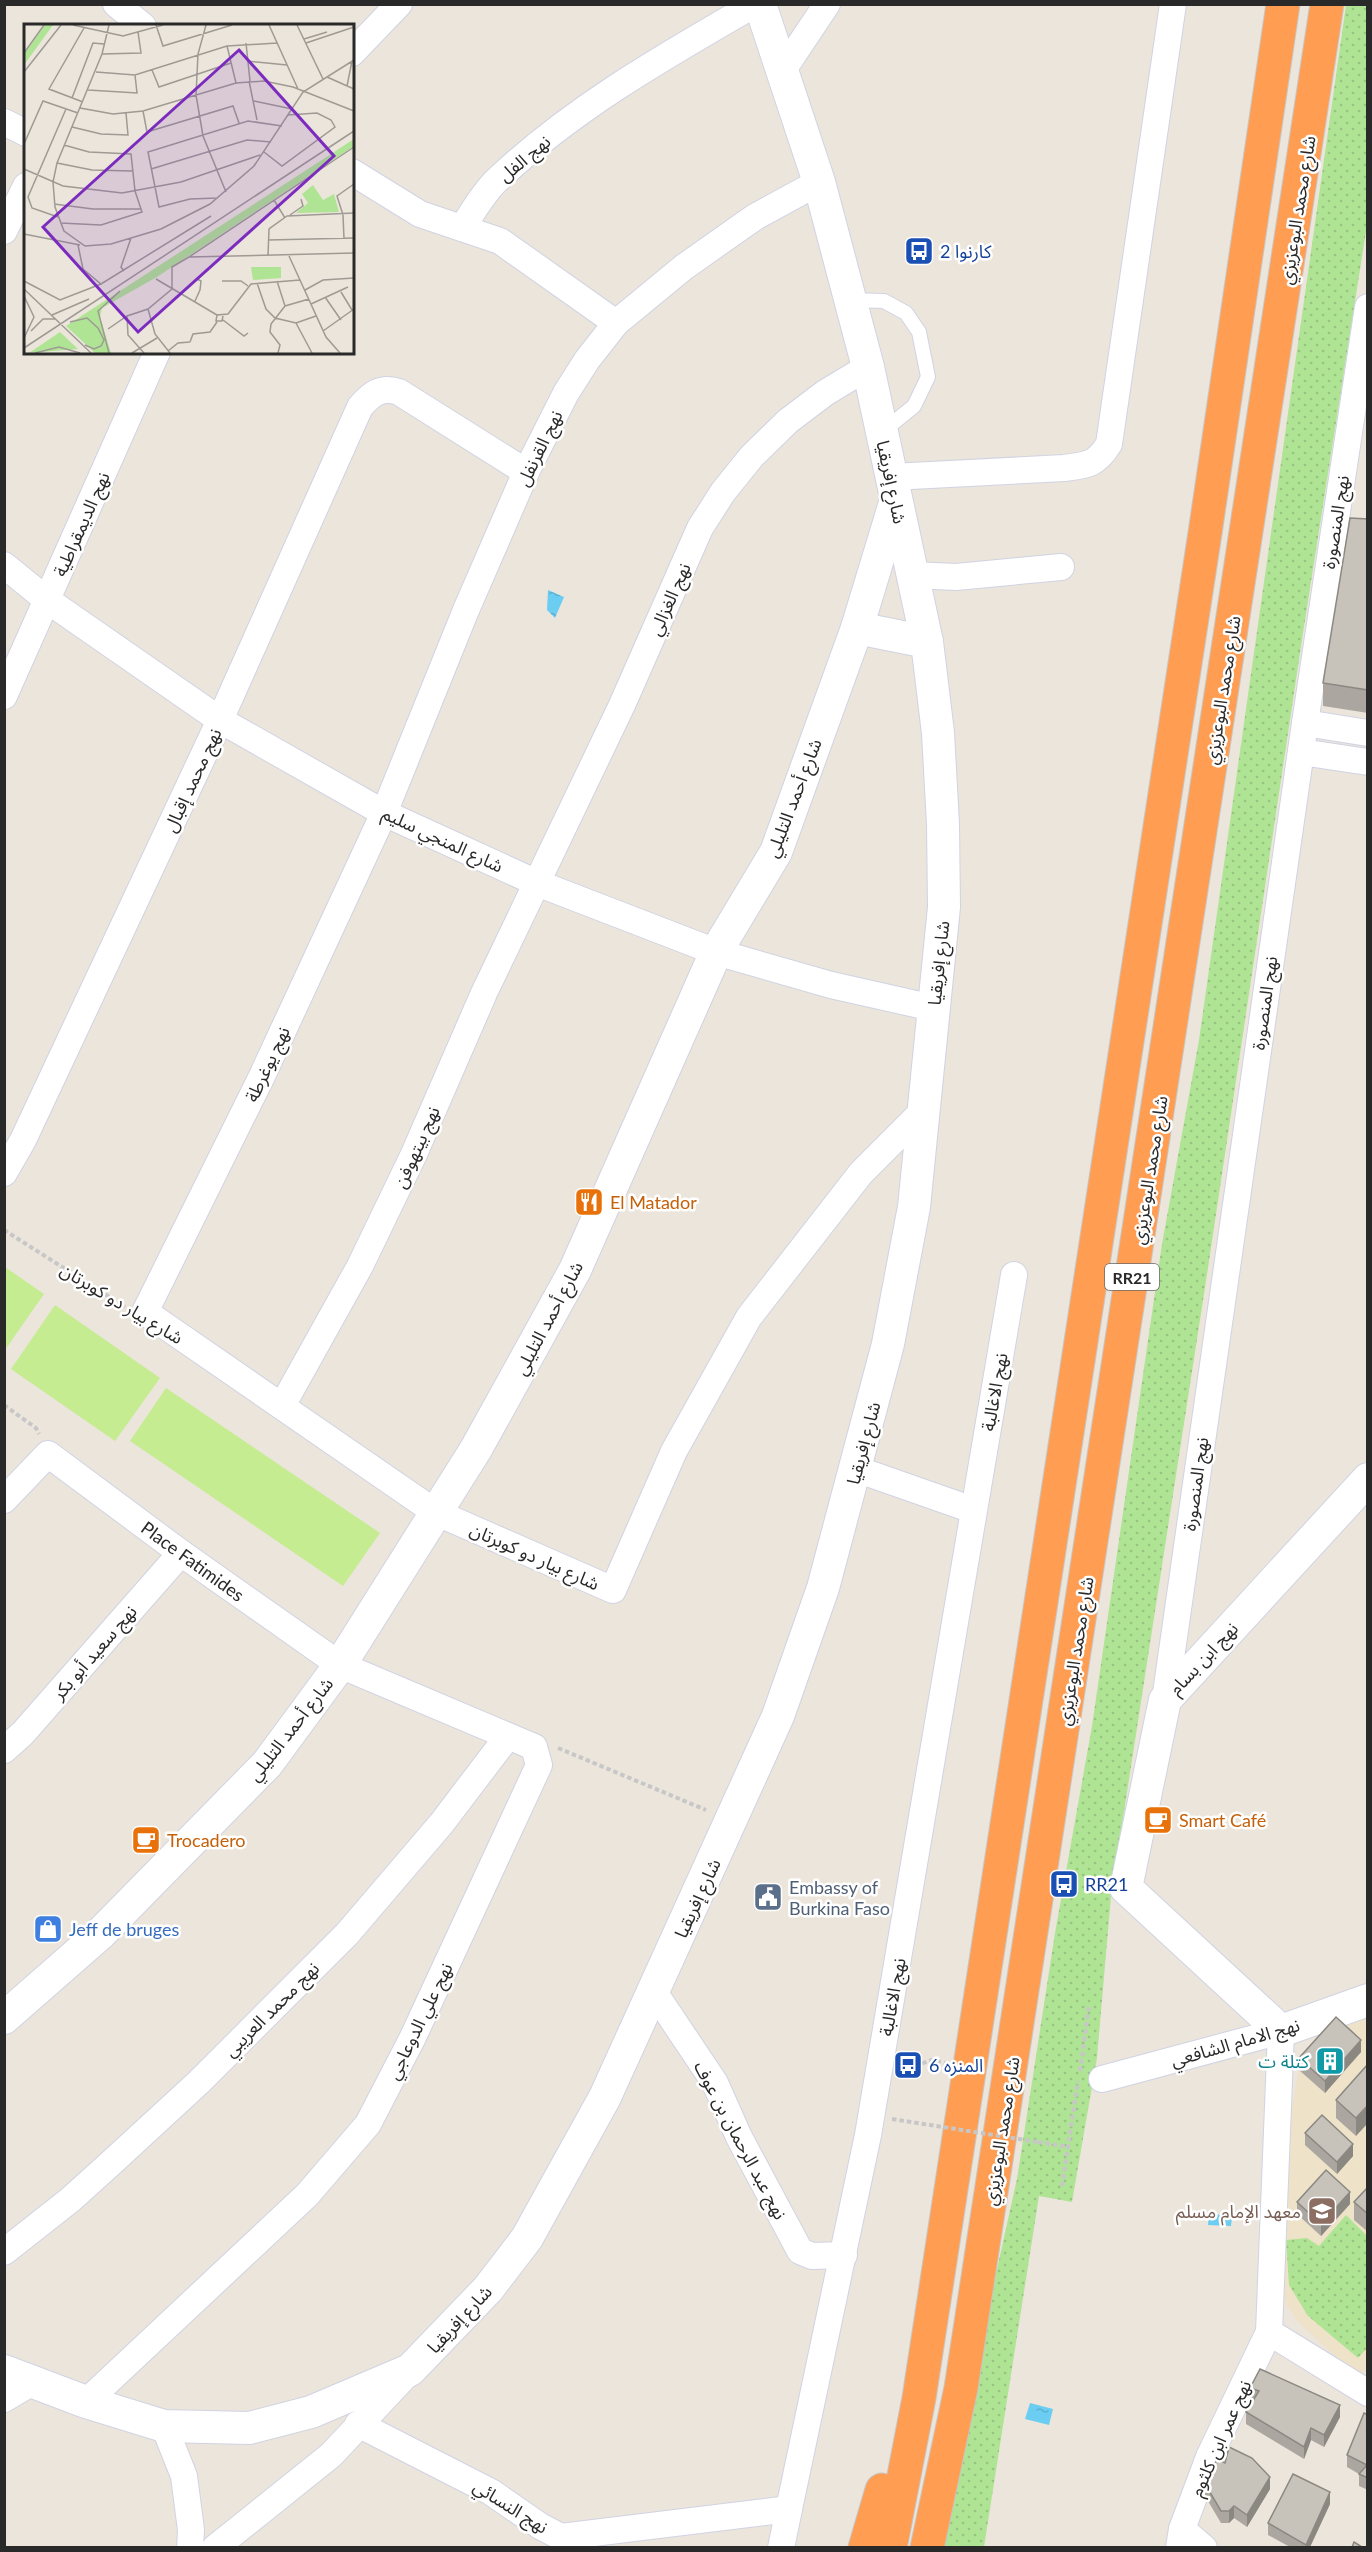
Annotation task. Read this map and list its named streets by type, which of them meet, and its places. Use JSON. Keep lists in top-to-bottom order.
{
  "streets": {
    "highway": ["شارع محمد البوعزيزي", "RR21"],
    "street": [
      "نهج الفل",
      "نهج القرنفل",
      "شارع إفريقيا",
      "نهج المنصورة",
      "نهج الديمقراطية",
      "نهج الغزالي",
      "نهج محمد إقبال",
      "شارع أحمد التليلي",
      "شارع المنجي سليم",
      "نهج يوغرطة",
      "نهج بيتهوفن",
      "شارع بيار دو كوبرتان",
      "نهج الاغالبة",
      "Place Fatimides",
      "نهج سعيد أبو بكر",
      "نهج ابن بسام",
      "نهج محمد العريبي",
      "نهج علي الدوعاجي",
      "نهج الامام الشافعي",
      "نهج عبد الرحمان بن عوف",
      "نهج عمر ابن كلثوم",
      "نهج النسائي"
    ]
  },
  "crossings": [
    ["نهج القرنفل", "شارع إفريقيا"],
    ["نهج القرنفل", "نهج محمد إقبال"],
    ["نهج القرنفل", "شارع المنجي سليم"],
    ["نهج القرنفل", "نهج يوغرطة"],
    ["شارع إفريقيا", "نهج الغزالي"],
    ["شارع إفريقيا", "شارع أحمد التليلي"],
    ["شارع إفريقيا", "شارع المنجي سليم"],
    ["شارع إفريقيا", "شارع بيار دو كوبرتان"],
    ["شارع إفريقيا", "نهج علي الدوعاجي"],
    ["شارع إفريقيا", "نهج عبد الرحمان بن عوف"],
    ["نهج المنصورة", "نهج ابن بسام"],
    ["نهج الديمقراطية", "شارع المنجي سليم"],
    ["نهج الغزالي", "شارع المنجي سليم"],
    ["نهج الغزالي", "نهج بيتهوفن"],
    ["نهج محمد إقبال", "شارع المنجي سليم"],
    ["شارع أحمد التليلي", "شارع المنجي سليم"],
    ["شارع أحمد التليلي", "شارع بيار دو كوبرتان"],
    ["شارع أحمد التليلي", "Place Fatimides"],
    ["شارع المنجي سليم", "نهج يوغرطة"],
    ["شارع المنجي سليم", "نهج بيتهوفن"],
    ["نهج يوغرطة", "شارع بيار دو كوبرتان"],
    ["نهج بيتهوفن", "شارع بيار دو كوبرتان"],
    ["نهج الاغالبة", "نهج عبد الرحمان بن عوف"],
    ["نهج الاغالبة", "نهج النسائي"],
    ["Place Fatimides", "نهج سعيد أبو بكر"],
    ["نهج ابن بسام", "نهج الامام الشافعي"]
  ],
  "places": {
    "bus stop": ["كارنوا 2", "RR21", "المنزه 6"],
    "restaurant": ["El Matador"],
    "cafe": ["Smart Café", "Trocadero"],
    "public building": ["Embassy of Burkina Faso"],
    "shop": ["Jeff de bruges"],
    "building": ["كتلة ت"],
    "school or university": ["معهد الإمام مسلم"]
  }
}
